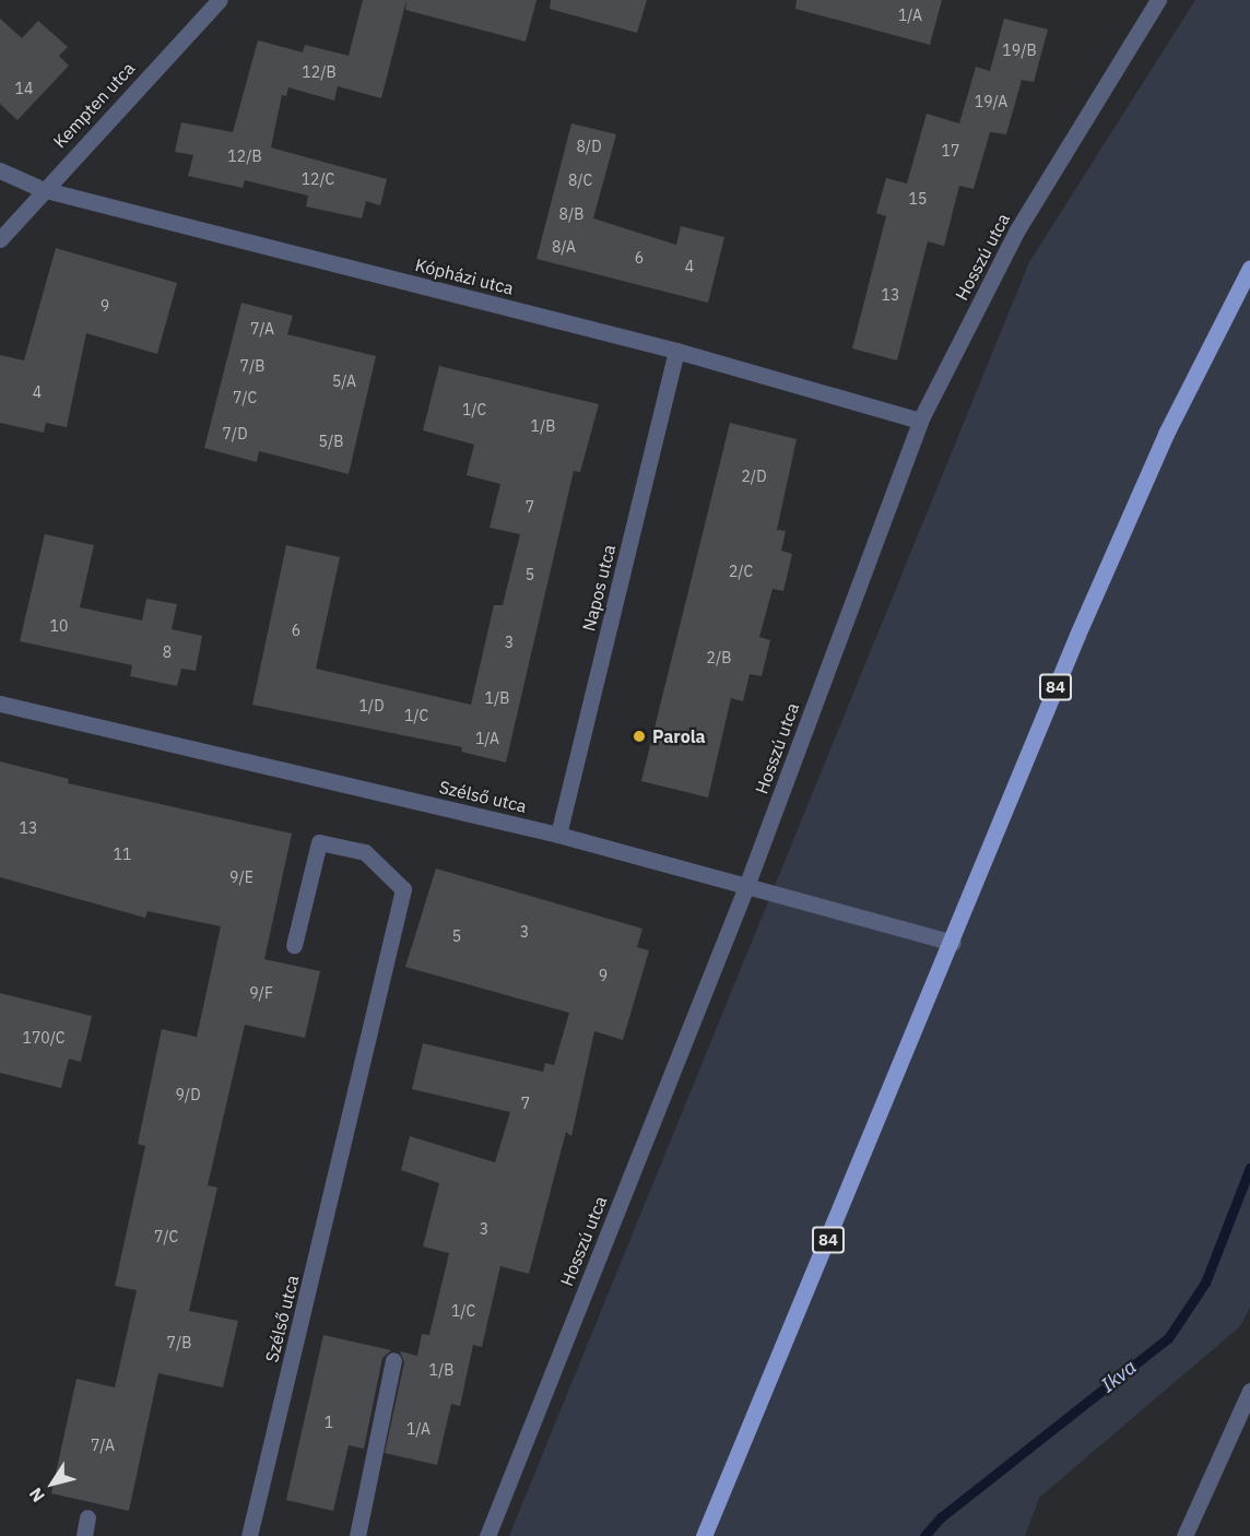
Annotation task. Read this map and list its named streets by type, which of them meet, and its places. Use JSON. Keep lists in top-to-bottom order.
{
  "streets": {
    "main road": ["84"],
    "street": [
      "Kempten utca",
      "Hosszú utca",
      "Kópházi utca",
      "Napos utca",
      "Szélső utca"
    ]
  },
  "crossings": [
    ["Kempten utca", "Kópházi utca"],
    ["Hosszú utca", "Kópházi utca"],
    ["Hosszú utca", "Szélső utca"],
    ["Kópházi utca", "Napos utca"],
    ["Napos utca", "Szélső utca"],
    ["84", "Szélső utca"]
  ],
  "water": ["Ikva"],
  "places": ["Parola"],
  "house_numbers": [
    "1/A",
    "19/B",
    "12/B",
    "14",
    "19/A",
    "8/D",
    "17",
    "12/B",
    "12/C",
    "8/C",
    "15",
    "8/B",
    "8/A",
    "6",
    "4",
    "13",
    "9",
    "7/A",
    "7/B",
    "5/A",
    "4",
    "7/C",
    "1/C",
    "1/B",
    "7/D",
    "5/B",
    "2/D",
    "7",
    "2/C",
    "5",
    "10",
    "6",
    "3",
    "8",
    "2/B",
    "1/B",
    "1/D",
    "1/C",
    "1/A",
    "13",
    "11",
    "9/E",
    "3",
    "5",
    "9",
    "9/F",
    "170/C",
    "9/D",
    "7",
    "3",
    "7/C",
    "1/C",
    "7/B",
    "1/B",
    "1",
    "1/A",
    "7/A"
  ],
  "north": "bottom left"
}
